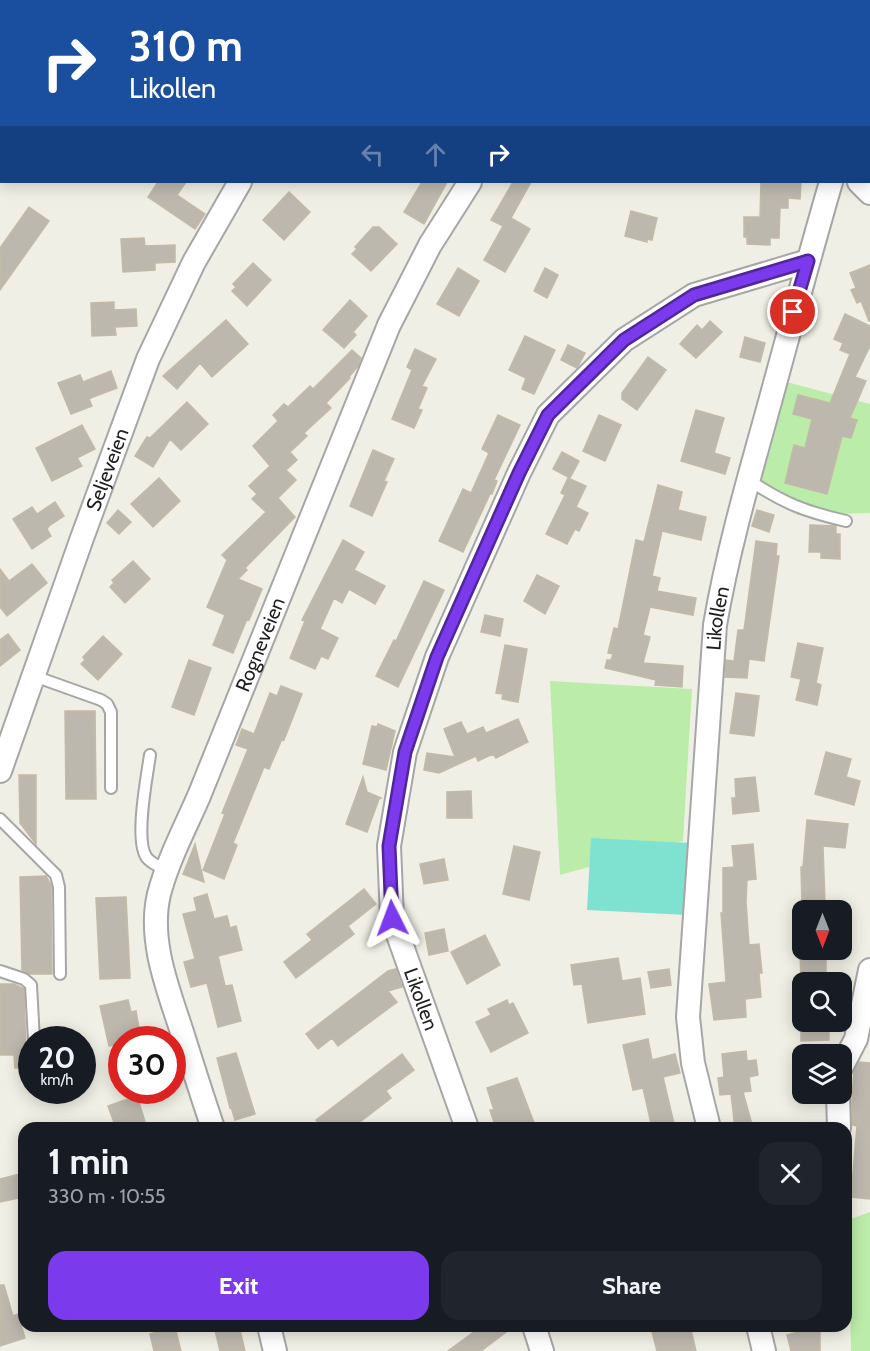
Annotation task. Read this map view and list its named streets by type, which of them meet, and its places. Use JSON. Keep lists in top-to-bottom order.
{
  "streets": {
    "street": ["Seljeveien", "Likollen", "Rogneveien"]
  },
  "north": "bottom",
  "page": {
    "turn": ["310 m", "Likollen"],
    "speed": "20 km/h",
    "limit": "30",
    "heading": ["1 min", "330 m · 10:55"],
    "buttons": ["Exit", "Share"]
  }
}
